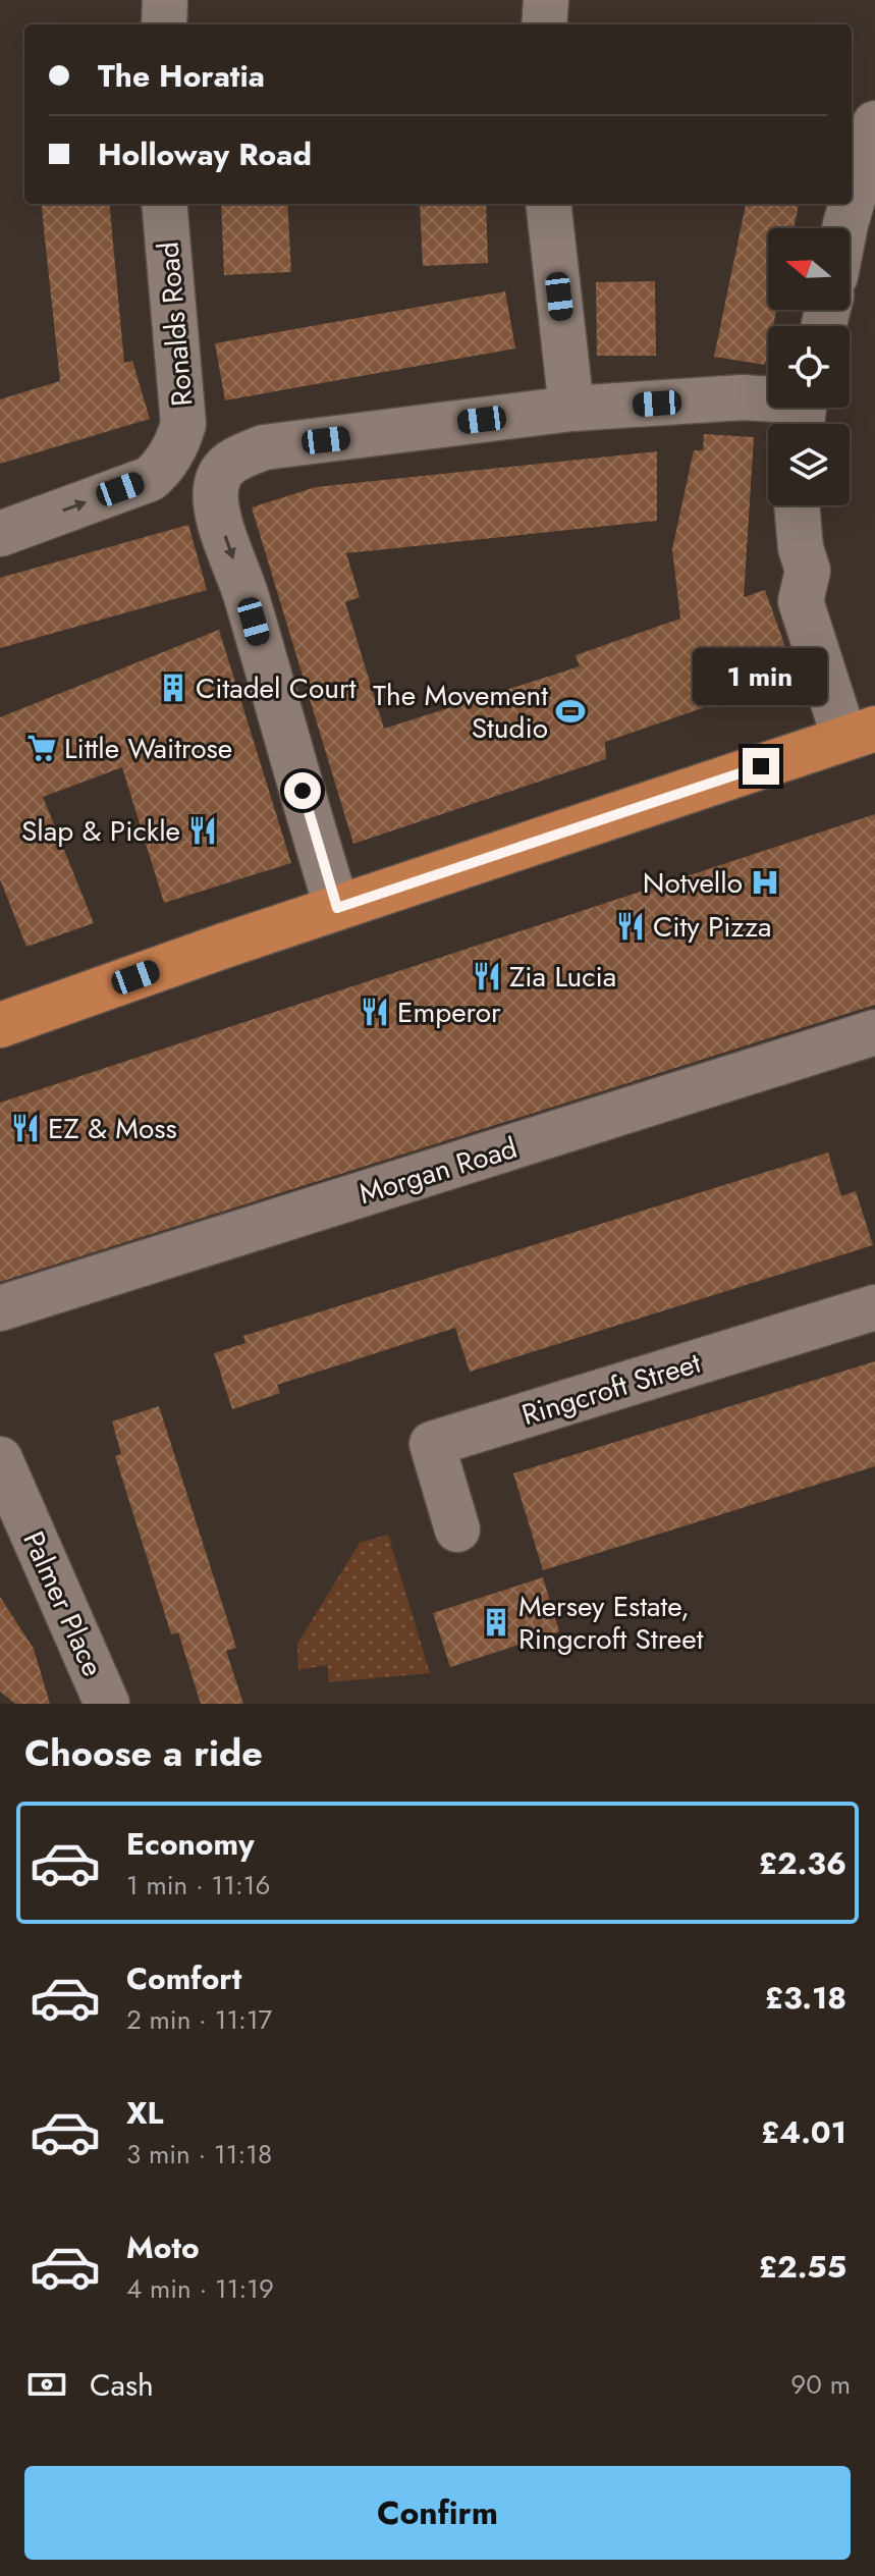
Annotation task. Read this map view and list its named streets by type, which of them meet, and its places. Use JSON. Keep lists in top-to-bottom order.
{
  "streets": {
    "street": [
      "Ronalds Road",
      "Morgan Road",
      "Ringcroft Street",
      "Palmer Place"
    ]
  },
  "places": {
    "building": ["Citadel Court", "Mersey Estate, Ringcroft Street"],
    "sports": ["The Movement Studio"],
    "supermarket": ["Little Waitrose"],
    "restaurant": [
      "Slap & Pickle",
      "City Pizza",
      "Zia Lucia",
      "Emperor",
      "EZ & Moss"
    ],
    "hospital": ["Notvello"]
  },
  "north": "left",
  "page": {
    "banner": ["The Horatia", "Holloway Road"],
    "bubble": "1 min",
    "heading": "Choose a ride",
    "list": [
      {
        "name": "Economy",
        "note": "1 min · 11:16",
        "value": "£2.36"
      },
      {
        "name": "Comfort",
        "note": "2 min · 11:17",
        "value": "£3.18"
      },
      {
        "name": "XL",
        "note": "3 min · 11:18",
        "value": "£4.01"
      },
      {
        "name": "Moto",
        "note": "4 min · 11:19",
        "value": "£2.55"
      }
    ],
    "pay": ["Cash", "90 m"],
    "buttons": "Confirm"
  }
}
